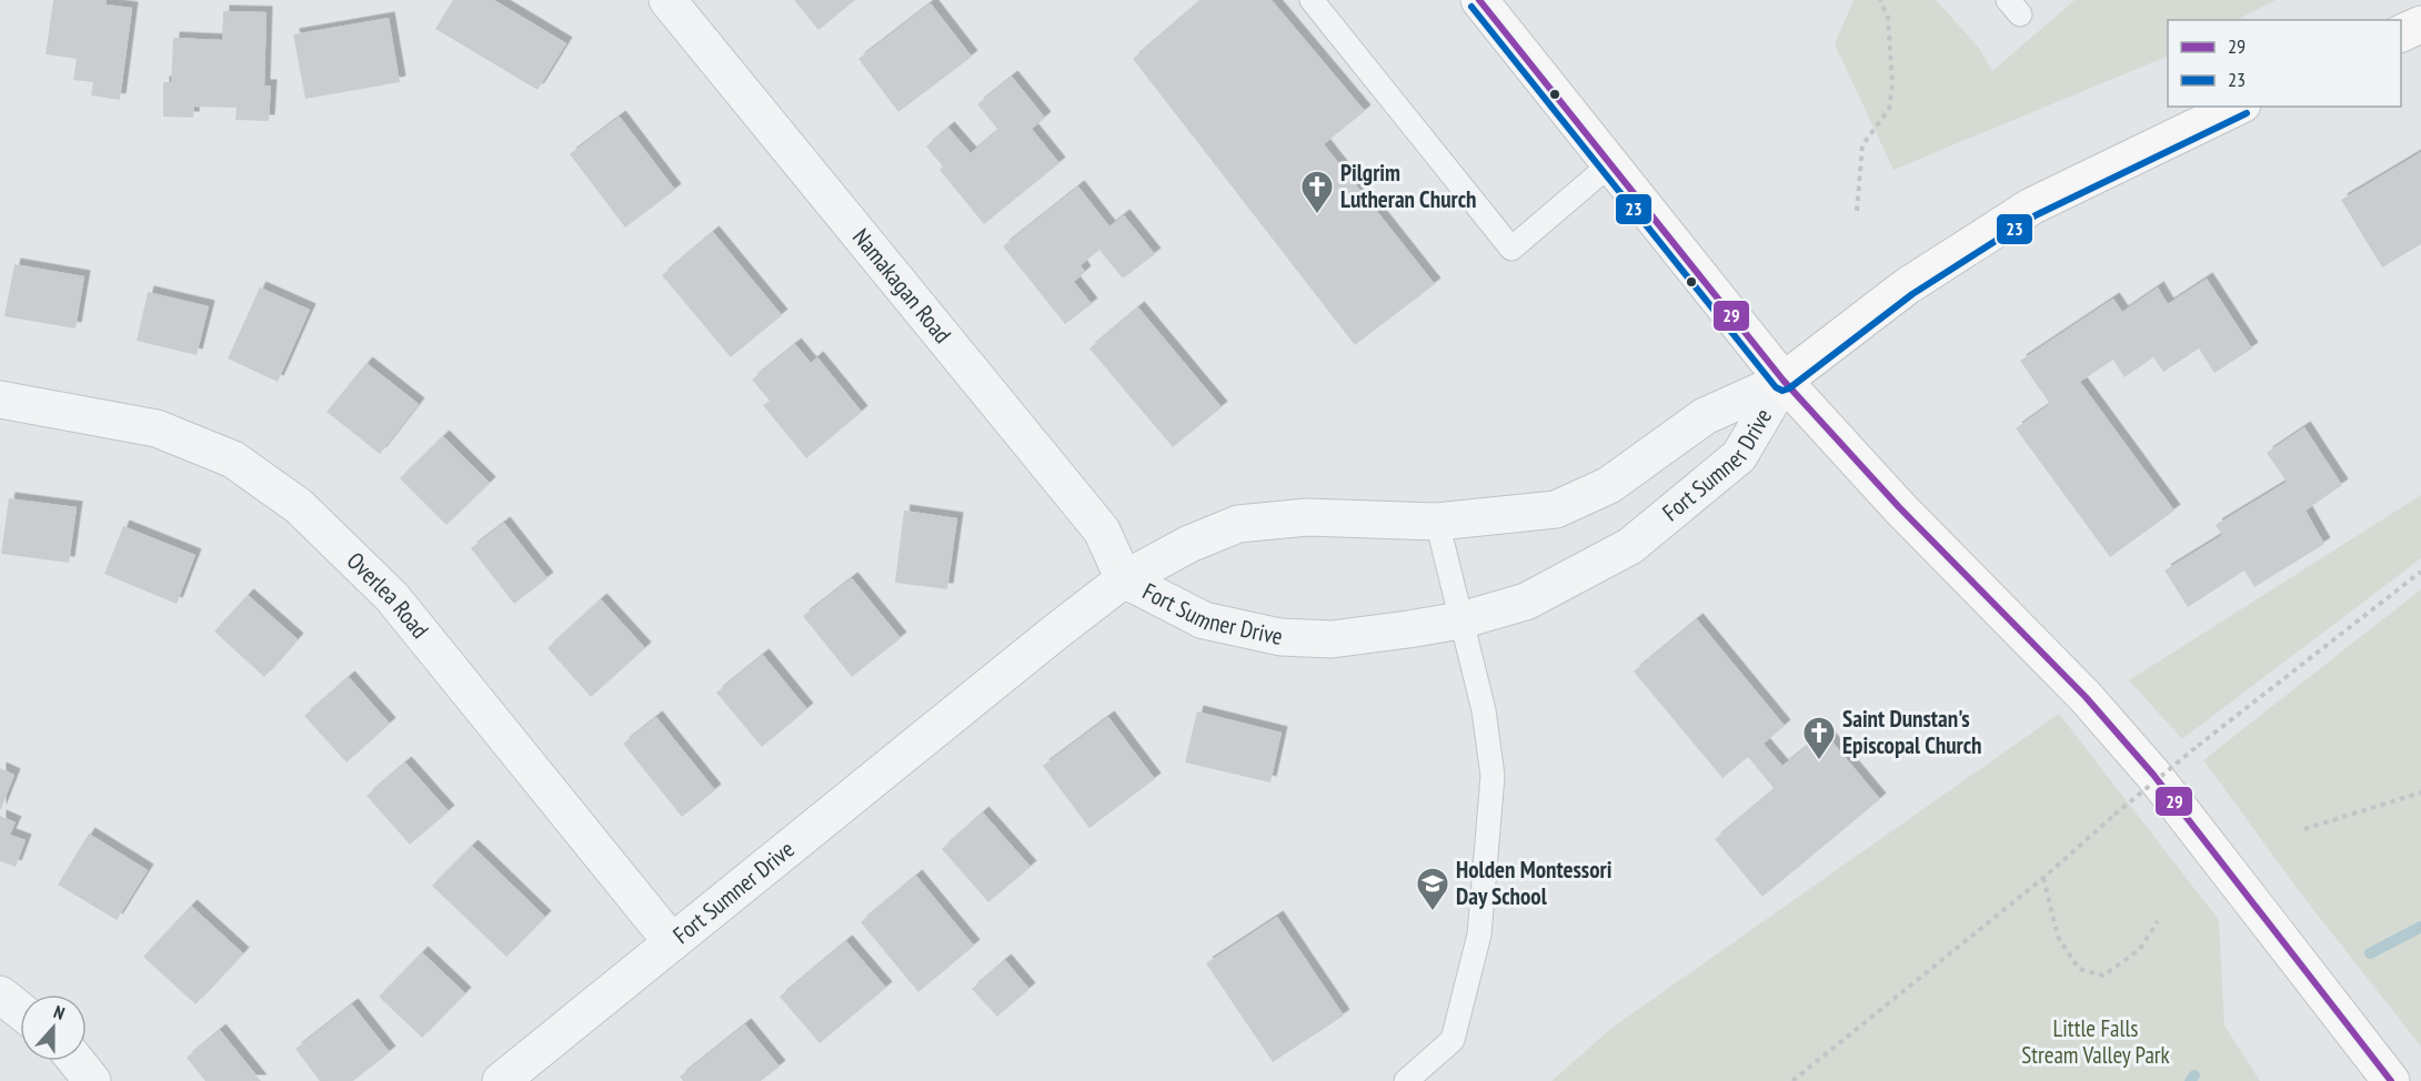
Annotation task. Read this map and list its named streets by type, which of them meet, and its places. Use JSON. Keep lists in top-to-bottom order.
{
  "streets": {
    "street": ["Namakagan Road", "Fort Sumner Drive", "Overlea Road"]
  },
  "crossings": [
    ["Namakagan Road", "Fort Sumner Drive"],
    ["Fort Sumner Drive", "Overlea Road"]
  ],
  "parks": ["Little Falls Stream Valley Park"],
  "places": {
    "church": ["Pilgrim Lutheran Church", "Saint Dunstan's Episcopal Church"],
    "school or university": ["Holden Montessori Day School"]
  },
  "lines": ["transit line 29", "transit line 23"],
  "legend": ["29", "23"],
  "north": "top"
}
